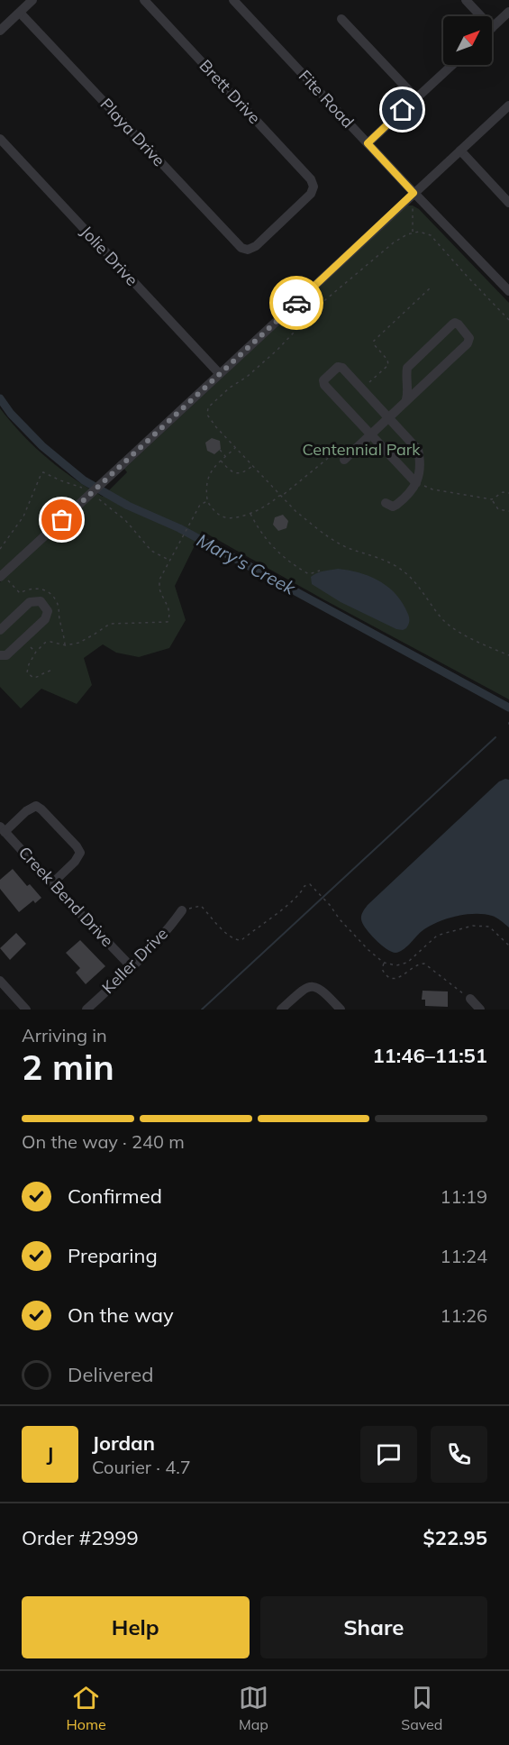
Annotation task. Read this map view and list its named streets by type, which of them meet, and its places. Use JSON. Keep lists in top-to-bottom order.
{
  "streets": {
    "street": [
      "Brett Drive",
      "Fite Road",
      "Playa Drive",
      "Jolie Drive",
      "Creek Bend Drive",
      "Keller Drive"
    ]
  },
  "crossings": [
    ["Brett Drive", "Playa Drive"],
    ["Creek Bend Drive", "Keller Drive"]
  ],
  "water": ["Mary's Creek"],
  "parks": ["Centennial Park"],
  "north": "top right",
  "page": {
    "heading": ["2 min", "Arriving in", "11:46–11:51"],
    "panel": [
      "Jordan",
      "Courier · 4.7",
      "Order #2999",
      "$22.95"
    ],
    "bar": "On the way · 240 m",
    "list": [
      ["Confirmed", "11:19"],
      ["Preparing", "11:24"],
      ["On the way", "11:26"],
      "Delivered"
    ],
    "round": "J",
    "buttons": ["Help", "Share"],
    "tabs": ["Home", "Map", "Saved"]
  }
}
